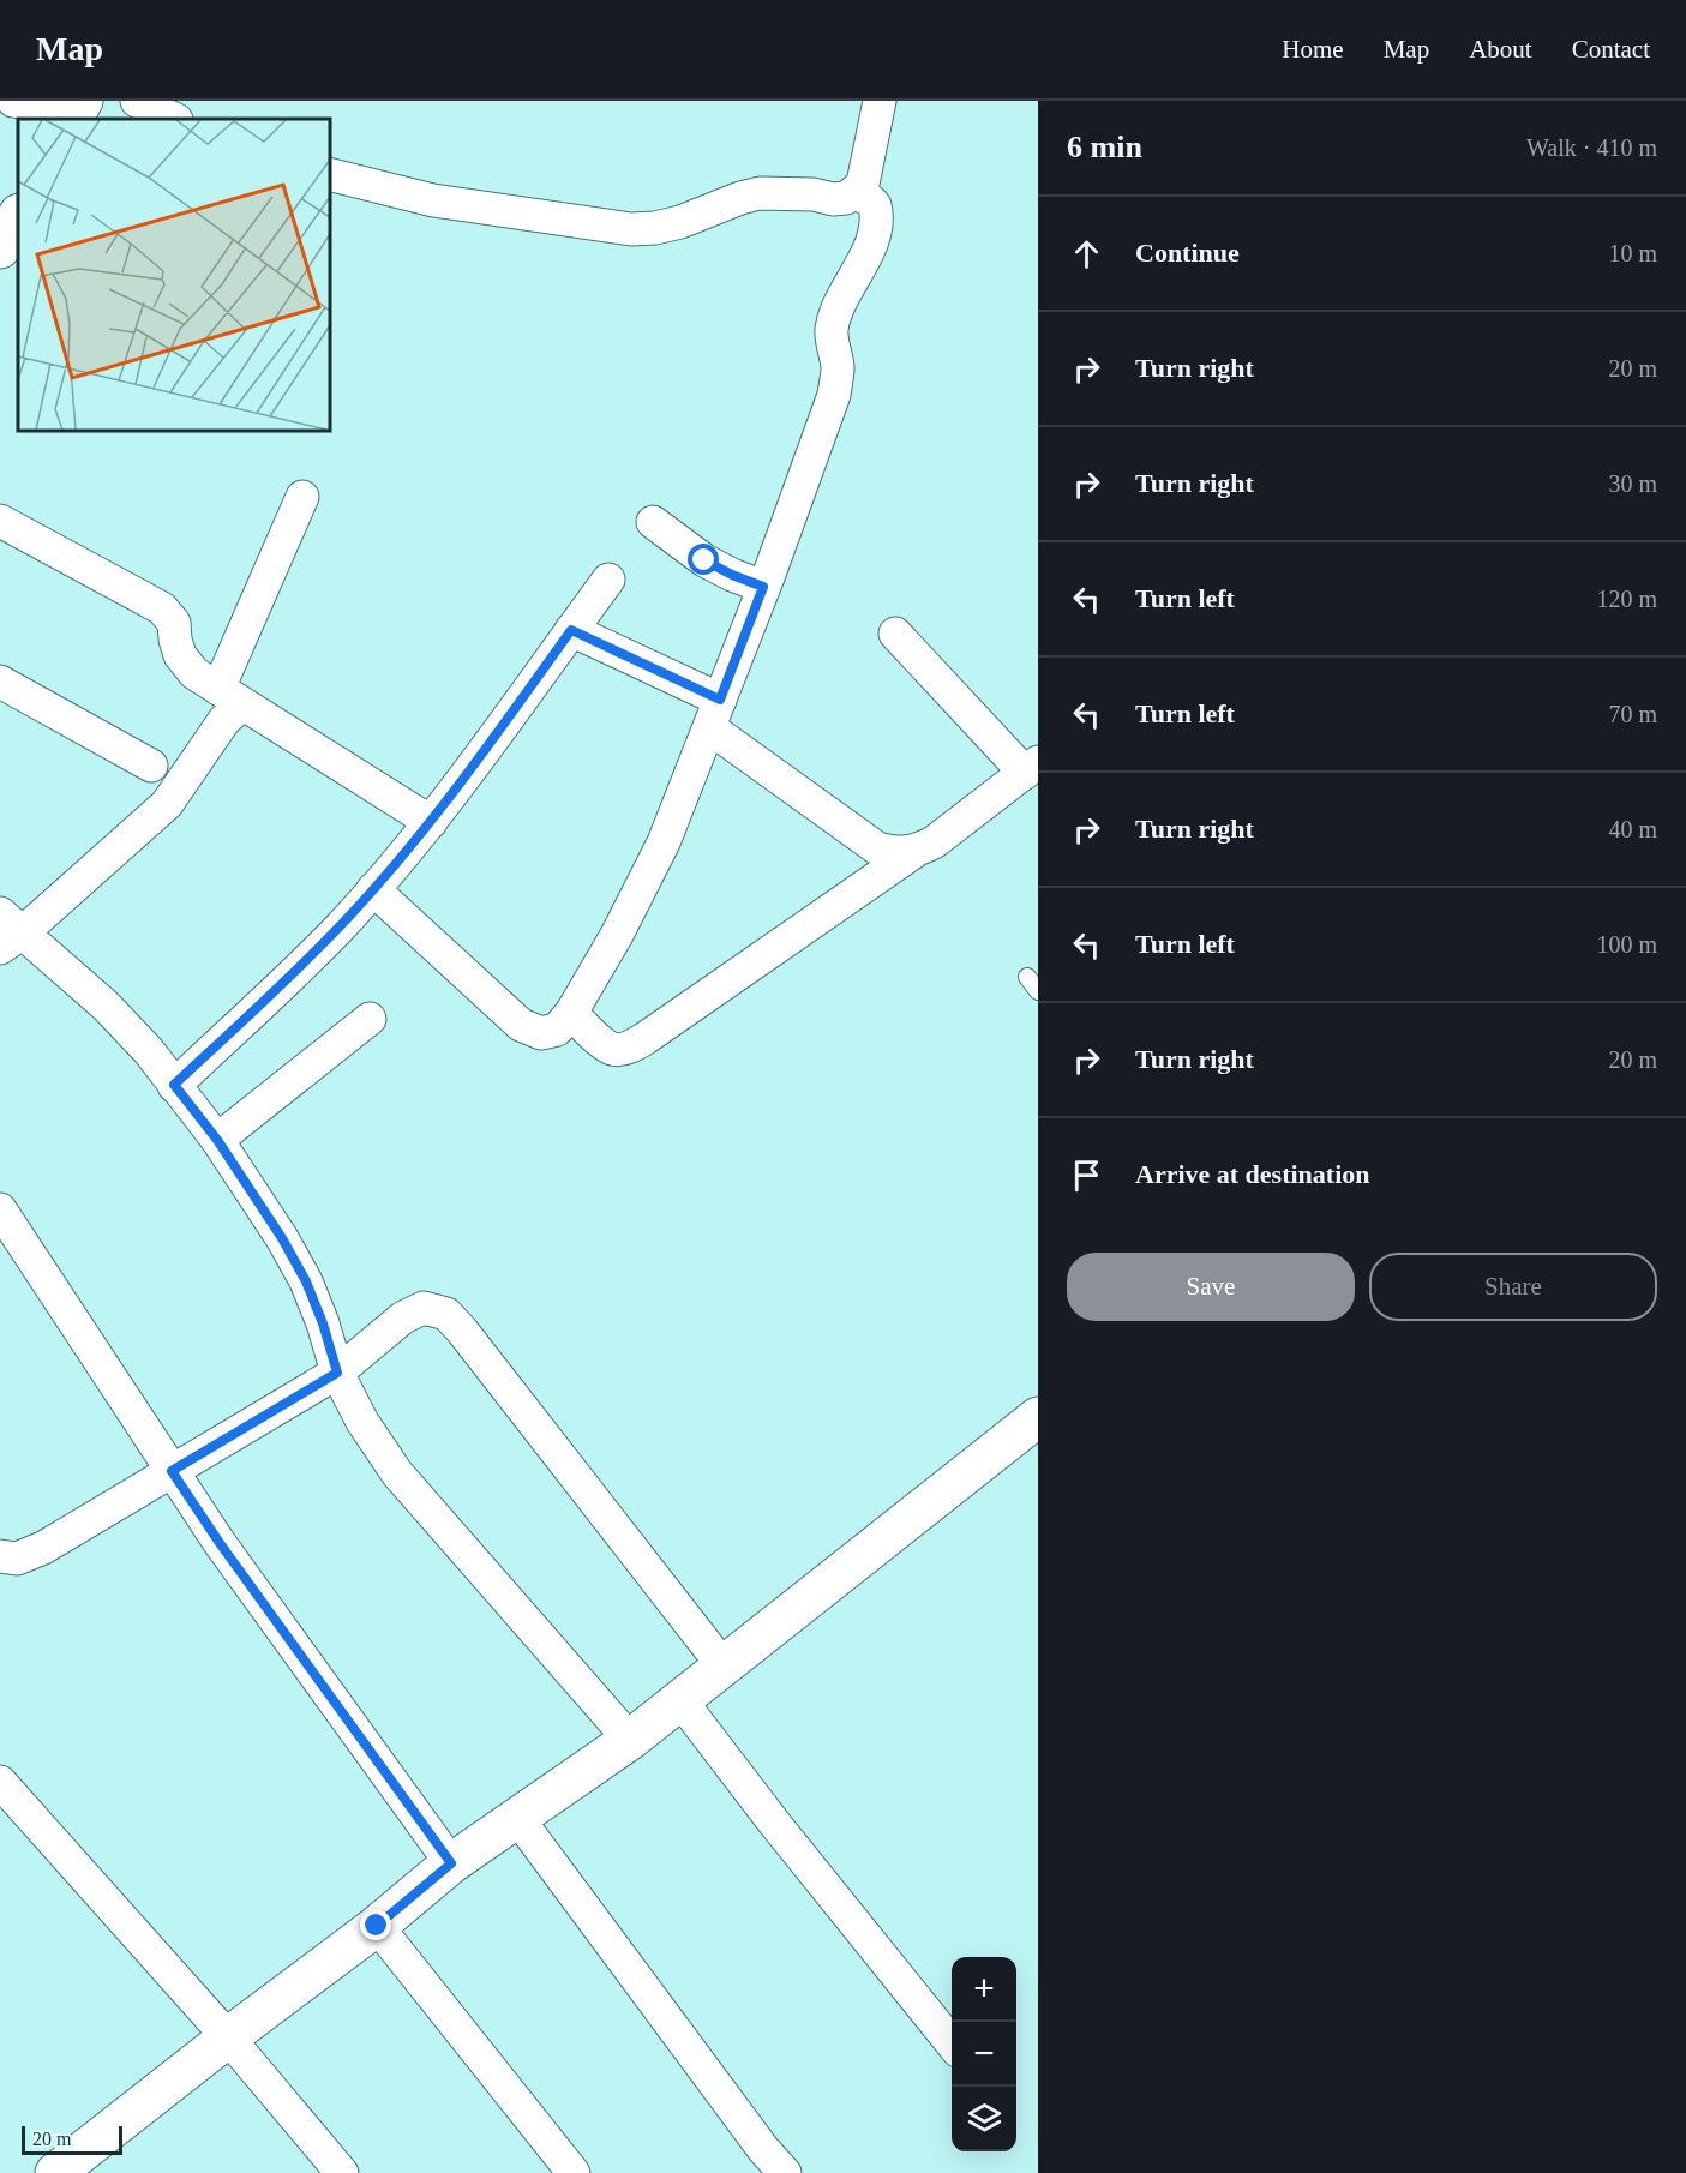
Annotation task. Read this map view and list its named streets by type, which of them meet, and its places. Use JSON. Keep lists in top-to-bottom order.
{
  "scale_bar": "20 m",
  "page": {
    "header": "Map",
    "nav": [
      "Home",
      "Map",
      "About",
      "Contact"
    ],
    "heading": ["6 min", "Walk · 410 m"],
    "list": [
      ["Continue", "10 m"],
      ["Turn right", "20 m"],
      ["Turn right", "30 m"],
      ["Turn left", "120 m"],
      ["Turn left", "70 m"],
      ["Turn right", "40 m"],
      ["Turn left", "100 m"],
      ["Turn right", "20 m"],
      "Arrive at destination"
    ],
    "buttons": ["Save", "Share"],
    "map_buttons": ["+", "−"],
    "scale": "20 m"
  }
}
